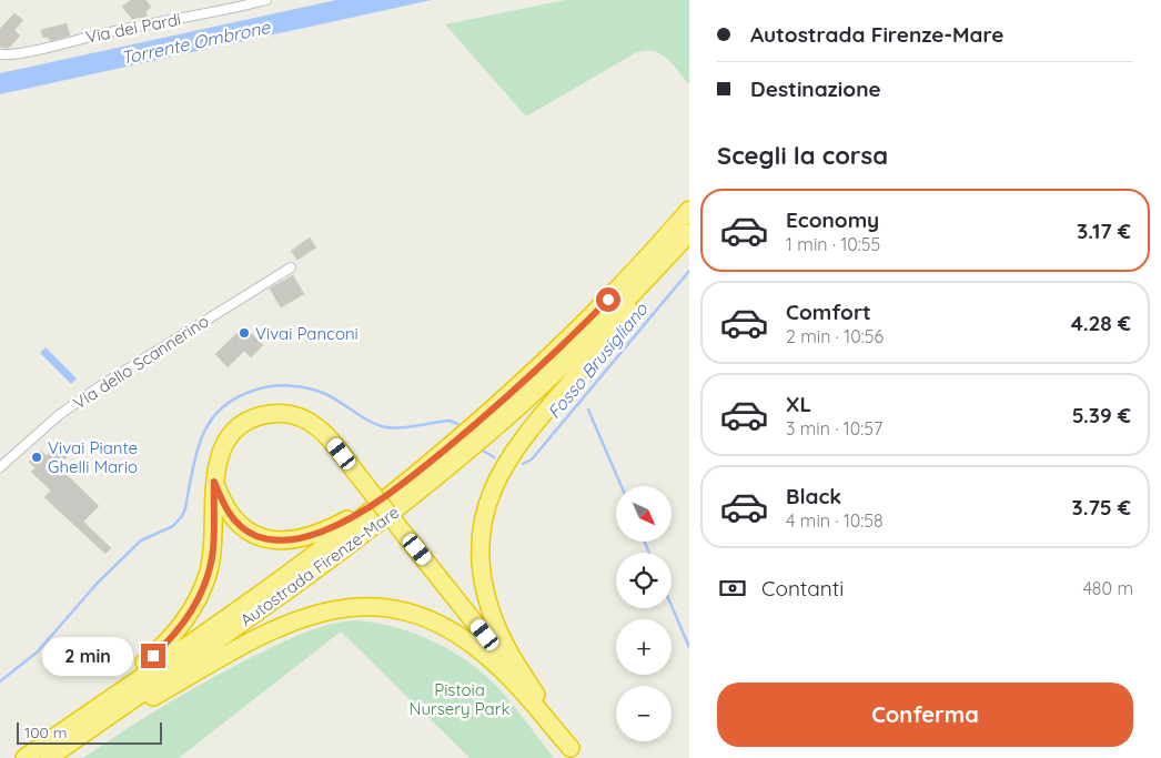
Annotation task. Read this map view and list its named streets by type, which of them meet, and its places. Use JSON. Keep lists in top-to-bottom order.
{
  "streets": {
    "highway": ["Autostrada Firenze-Mare"],
    "street": ["Via dei Pardi", "Via dello Scannerino"]
  },
  "water": ["Torrente Ombrone", "Fosso Brusigliano"],
  "parks": ["Pistoia Nursery Park"],
  "places": ["Vivai Panconi", "Vivai Piante Ghelli Mario"],
  "scale_bar": "100 m",
  "north": "bottom right",
  "page": {
    "banner": ["Autostrada Firenze-Mare", "Destinazione"],
    "heading": "Scegli la corsa",
    "list": [
      {
        "name": "Economy",
        "note": "1 min · 10:55",
        "value": "3.17 €"
      },
      {
        "name": "Comfort",
        "note": "2 min · 10:56",
        "value": "4.28 €"
      },
      {
        "name": "XL",
        "note": "3 min · 10:57",
        "value": "5.39 €"
      },
      {
        "name": "Black",
        "note": "4 min · 10:58",
        "value": "3.75 €"
      }
    ],
    "map_buttons": ["+", "−"],
    "pay": ["Contanti", "480 m"],
    "bubble": "2 min",
    "buttons": "Conferma",
    "scale": "100 m"
  }
}
